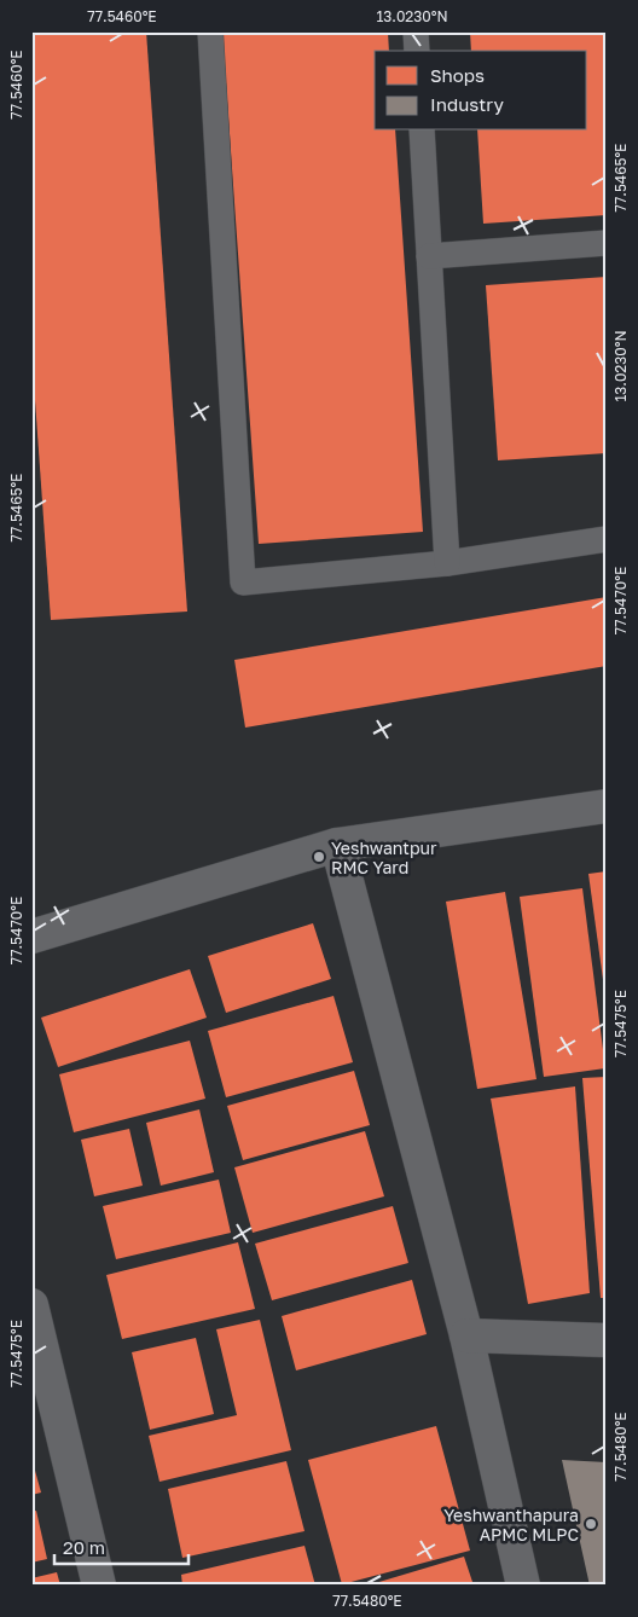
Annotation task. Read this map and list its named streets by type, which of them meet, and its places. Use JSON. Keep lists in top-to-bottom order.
{
  "places": ["Yeshwantpur RMC Yard", "Yeshwanthapura APMC MLPC"],
  "legend": ["Shops", "Industry"],
  "scale_bar": "20 m",
  "coordinates": [
    "77.5460°E",
    "13.0230°N",
    "77.5465°E",
    "77.5470°E",
    "77.5475°E",
    "77.5480°E"
  ]
}
